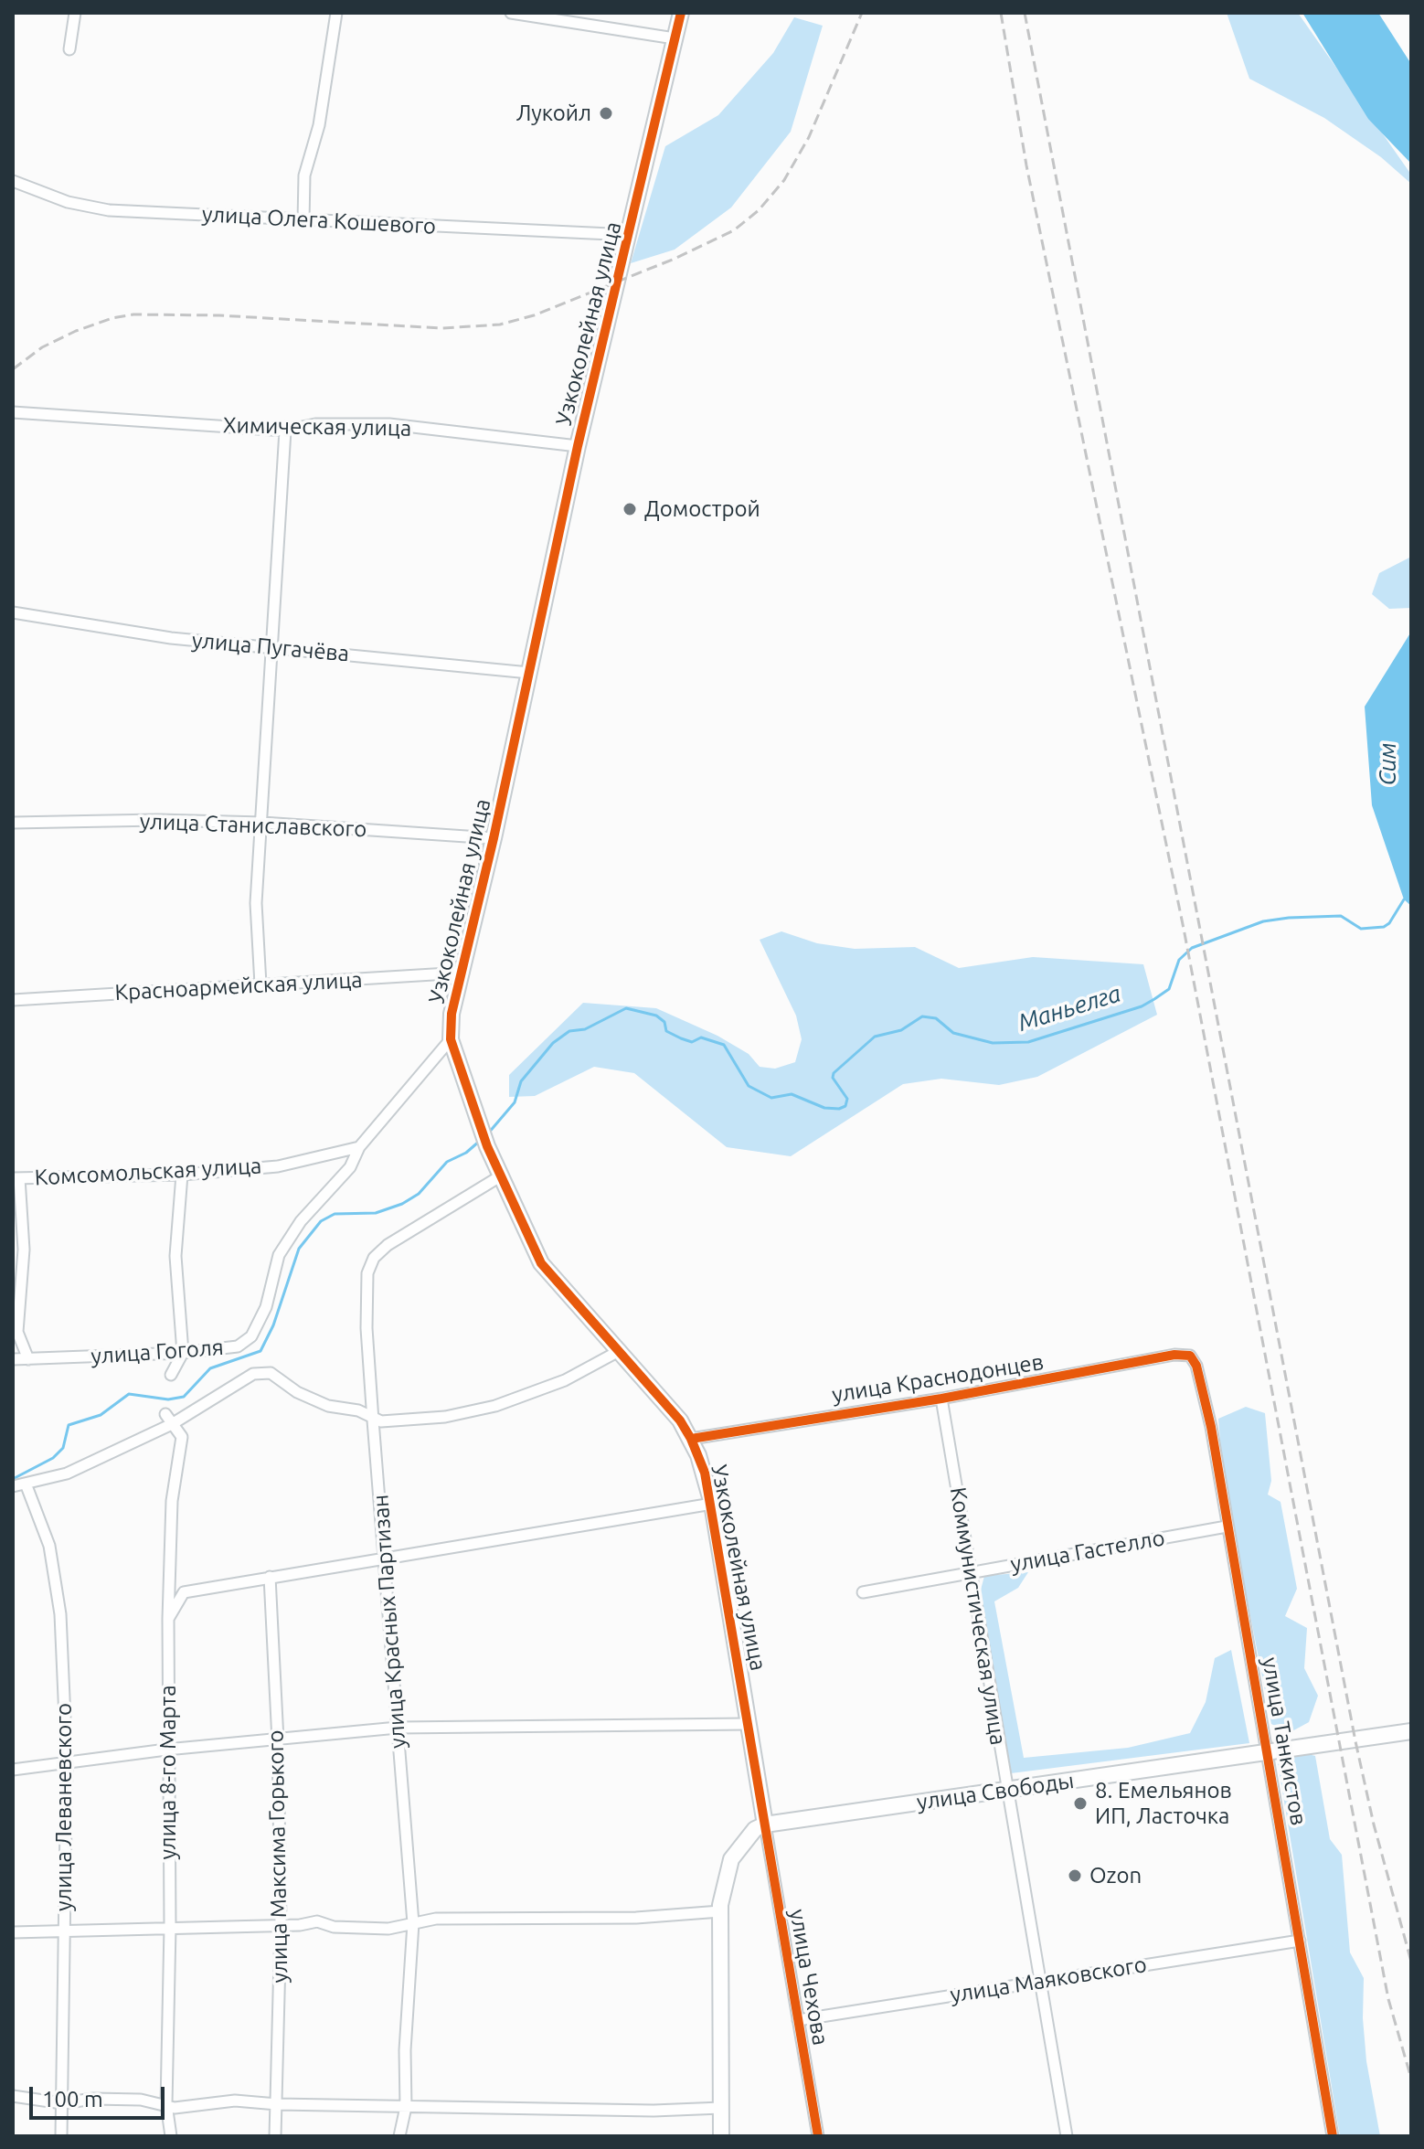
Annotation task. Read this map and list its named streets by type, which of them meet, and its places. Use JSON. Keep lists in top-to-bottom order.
{
  "streets": {
    "street": [
      "улица Олега Кошевого",
      "Узкоколейная улица",
      "Химическая улица",
      "улица Пугачёва",
      "улица Станиславского",
      "Красноармейская улица",
      "Комсомольская улица",
      "улица Гоголя",
      "улица Краснодонцев",
      "улица Гастелло",
      "Коммунистическая улица",
      "улица Красных Партизан",
      "улица Танкистов",
      "улица 8-го Марта",
      "улица Свободы",
      "улица Леваневского",
      "улица Максима Горького",
      "улица Чехова",
      "улица Маяковского"
    ]
  },
  "crossings": [
    ["улица Олега Кошевого", "Узкоколейная улица"],
    ["Узкоколейная улица", "Химическая улица"],
    ["Узкоколейная улица", "улица Пугачёва"],
    ["Узкоколейная улица", "улица Станиславского"],
    ["Узкоколейная улица", "Красноармейская улица"],
    ["Узкоколейная улица", "улица Краснодонцев"],
    ["Узкоколейная улица", "улица Красных Партизан"],
    ["Узкоколейная улица", "улица Свободы"],
    ["Узкоколейная улица", "улица Чехова"],
    ["Комсомольская улица", "улица Гоголя"],
    ["улица Краснодонцев", "Коммунистическая улица"],
    ["улица Краснодонцев", "улица Танкистов"],
    ["улица Гастелло", "Коммунистическая улица"],
    ["улица Гастелло", "улица Танкистов"],
    ["Коммунистическая улица", "улица Свободы"],
    ["Коммунистическая улица", "улица Маяковского"],
    ["улица Танкистов", "улица Свободы"],
    ["улица Танкистов", "улица Маяковского"],
    ["улица Свободы", "улица Чехова"],
    ["улица Чехова", "улица Маяковского"]
  ],
  "water": ["Сим", "Маньелга"],
  "places": [
    "Лукойл",
    "Домострой",
    "8. Емельянов ИП, Ласточка",
    "Ozon"
  ],
  "scale_bar": "100 m"
}
